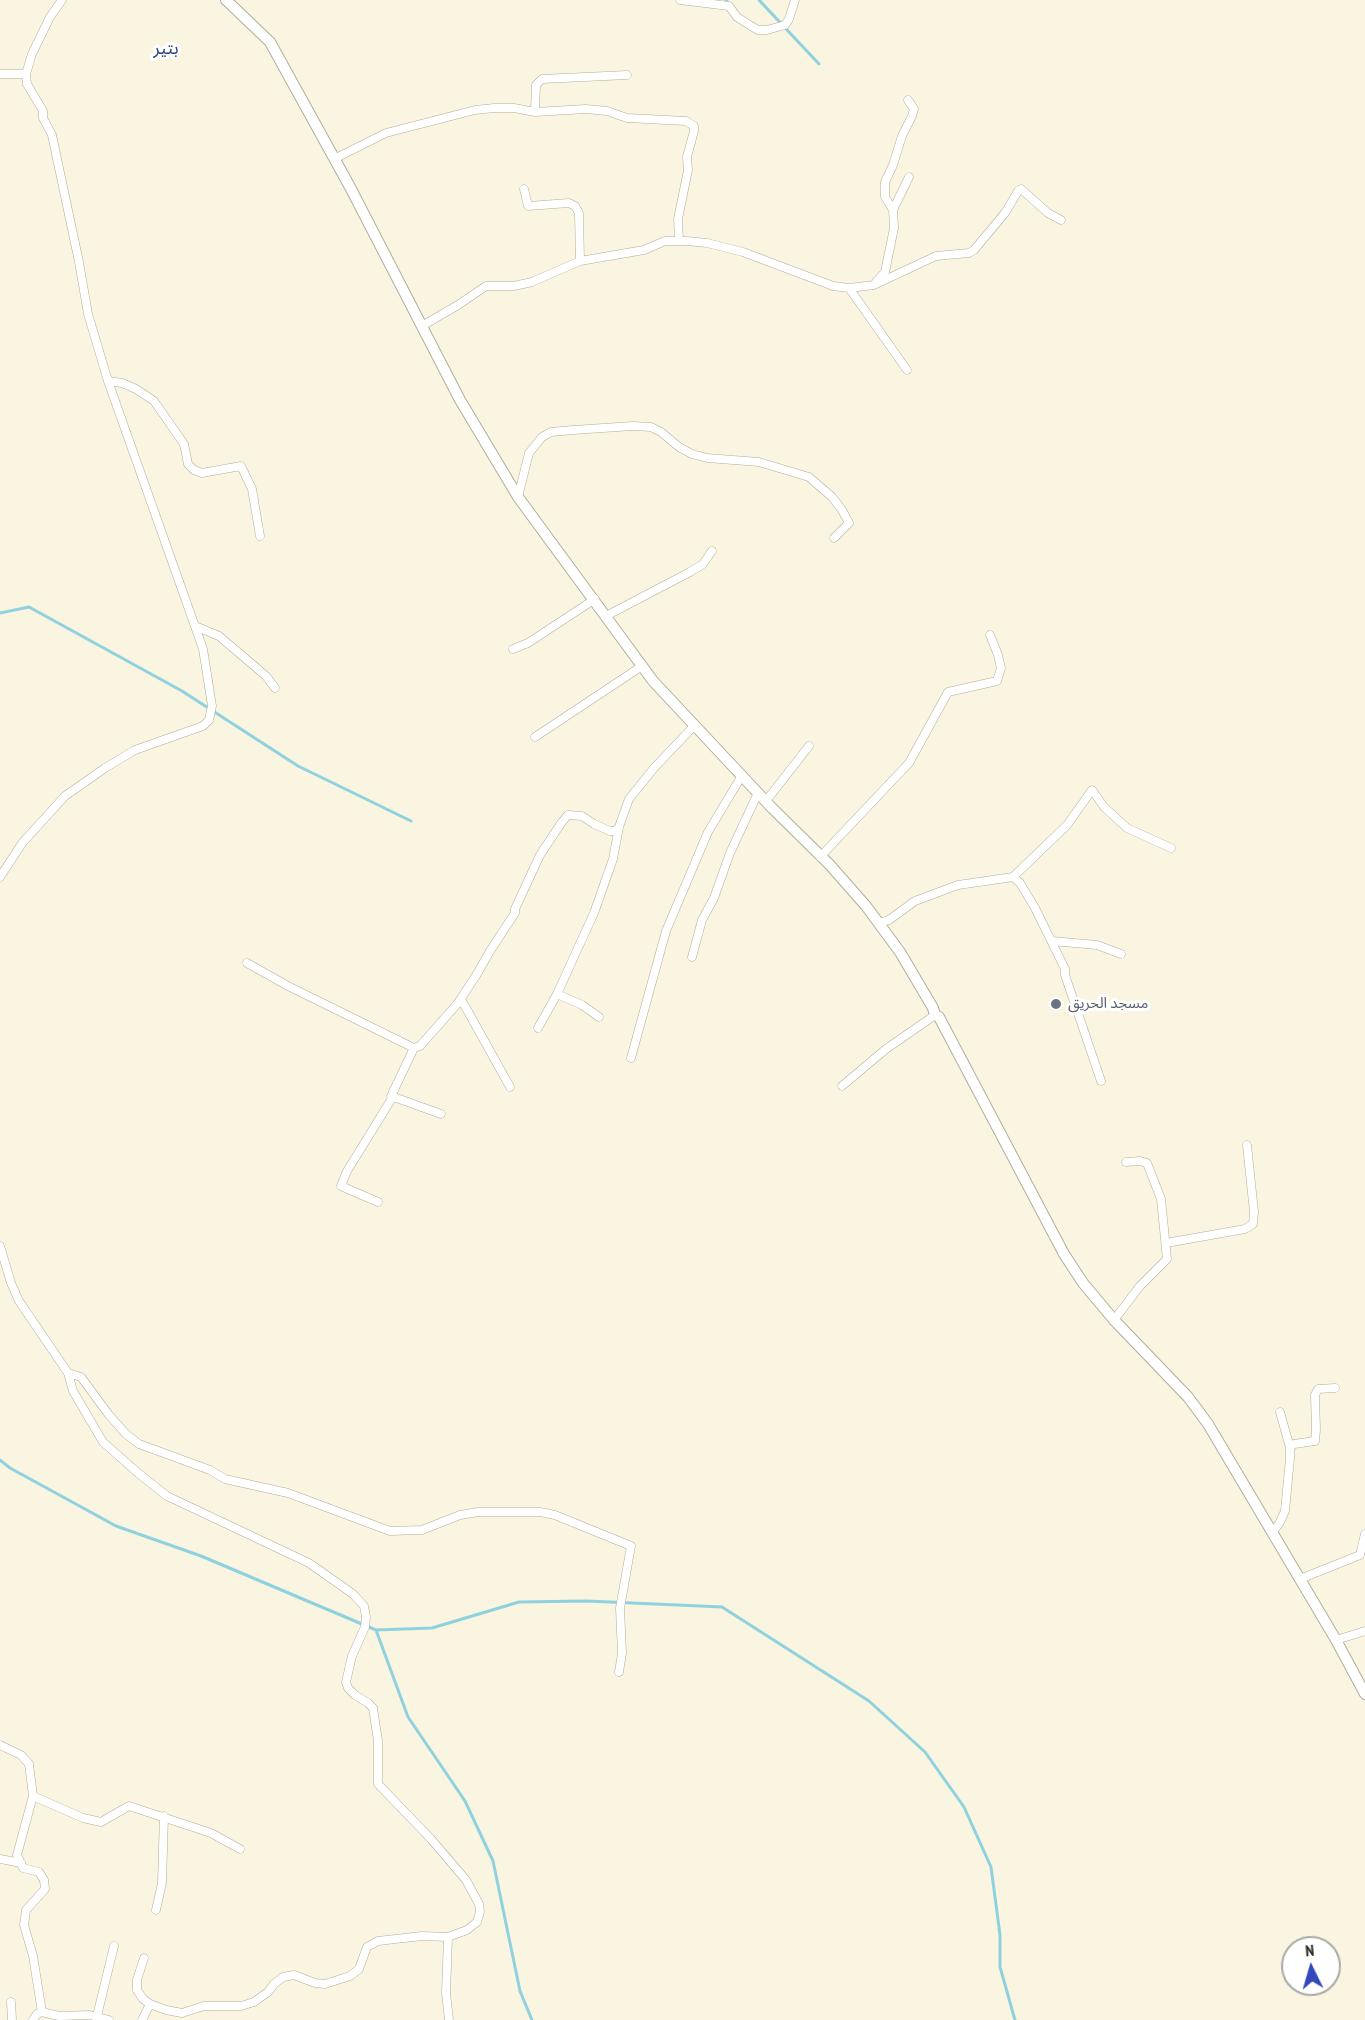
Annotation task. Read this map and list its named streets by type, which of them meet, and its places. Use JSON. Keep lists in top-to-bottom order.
{
  "districts": ["بتير"],
  "places": ["مسجد الحريق"],
  "north": "top"
}
